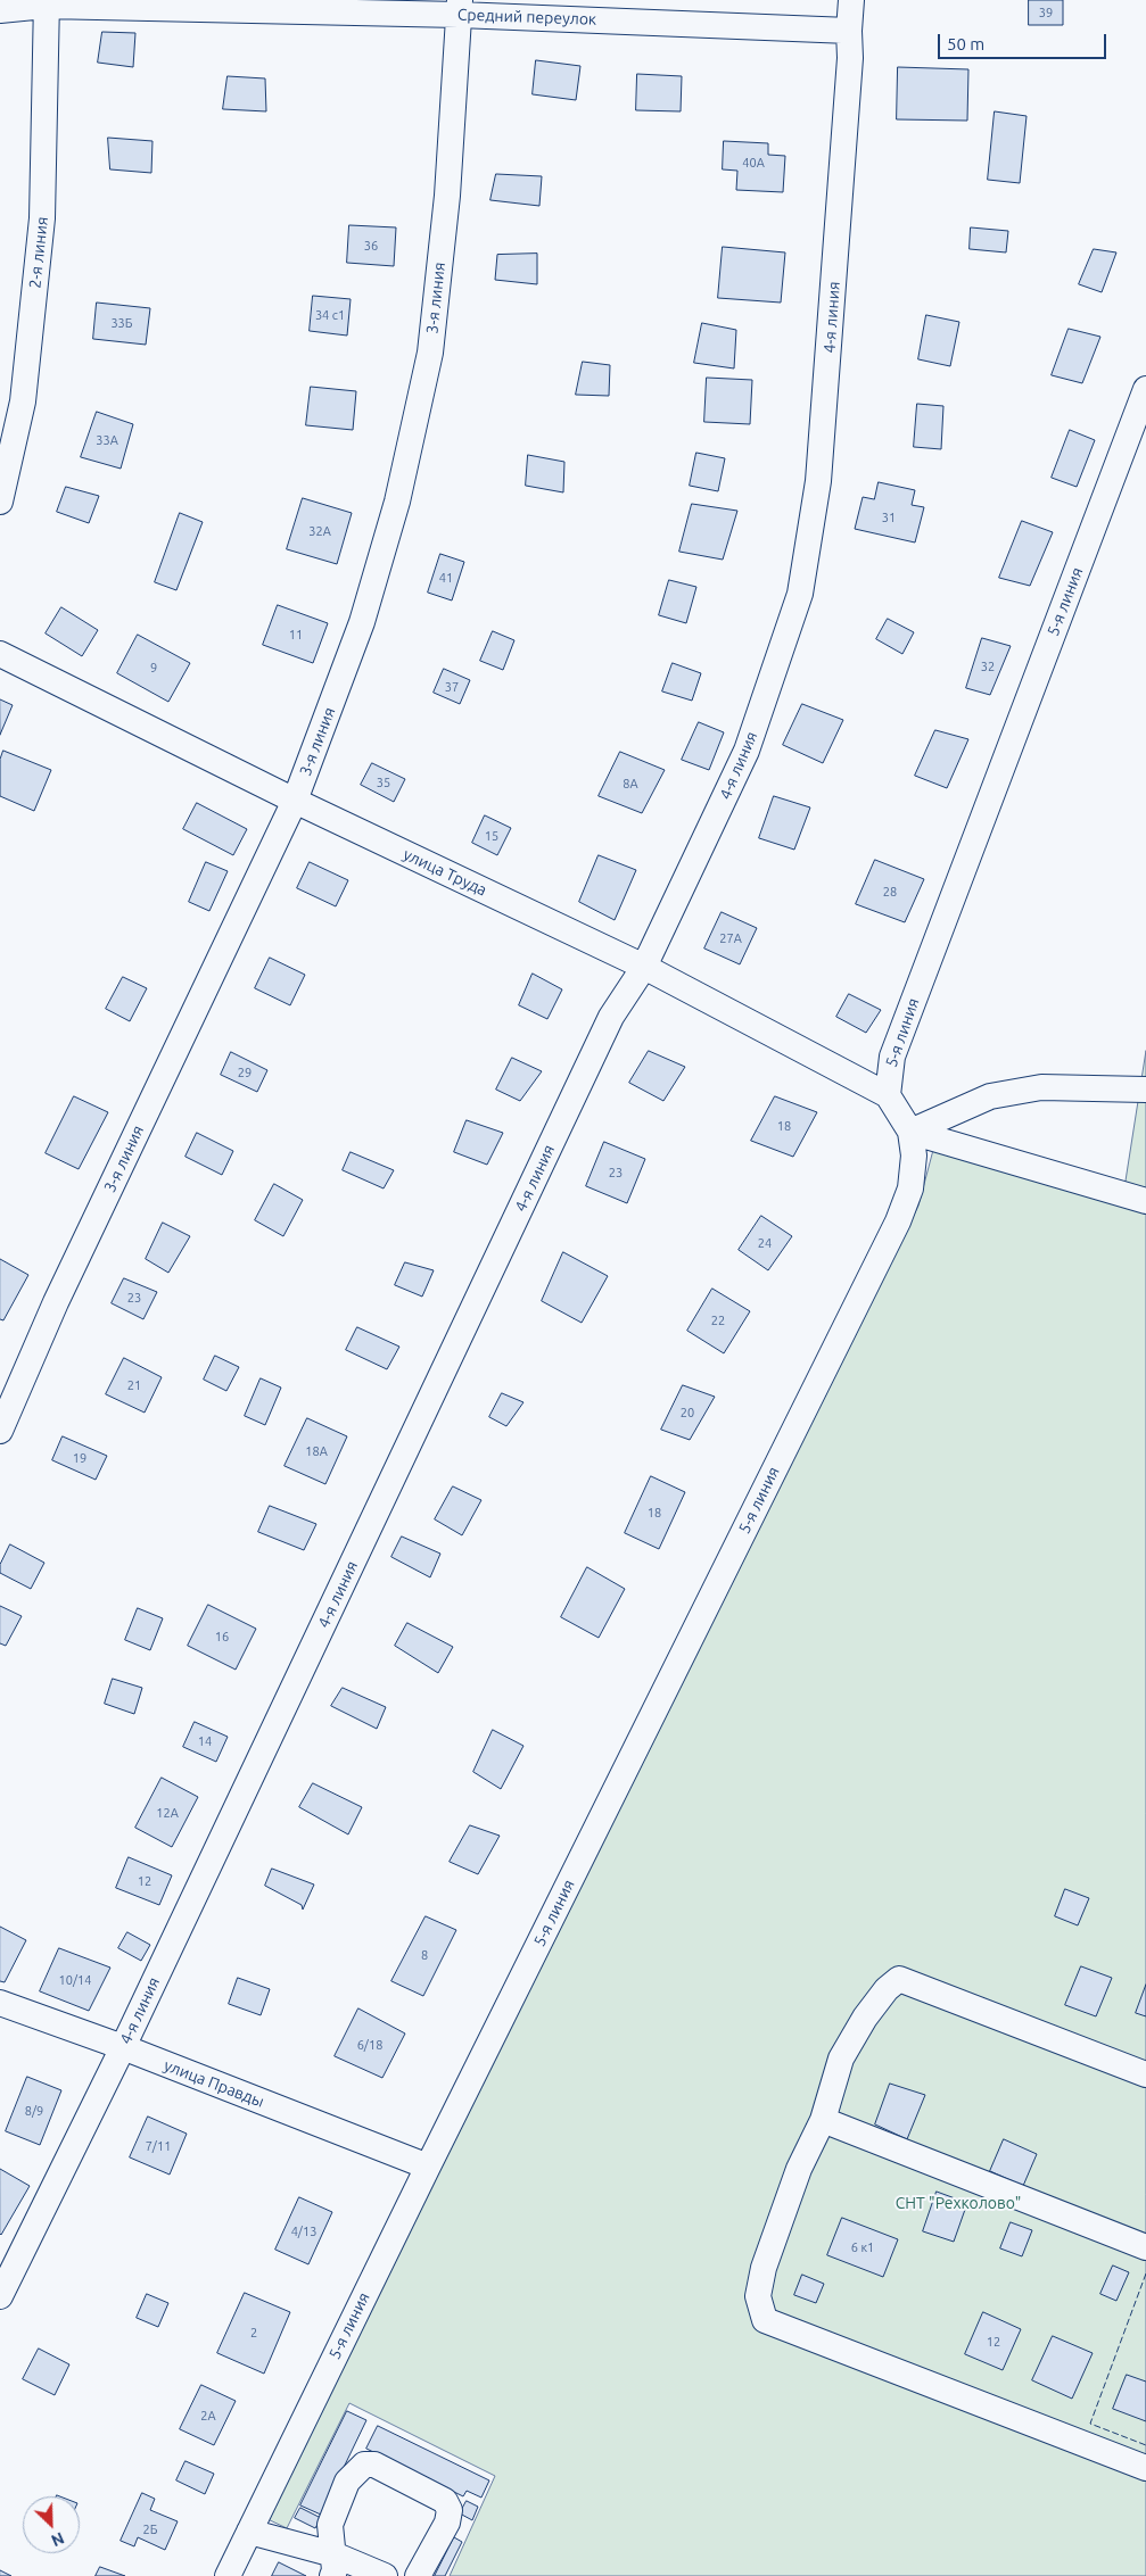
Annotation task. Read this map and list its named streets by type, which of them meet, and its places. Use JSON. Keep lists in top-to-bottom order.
{
  "streets": {
    "street": [
      "Средний переулок",
      "2-я линия",
      "3-я линия",
      "4-я линия",
      "5-я линия",
      "улица Труда",
      "улица Правды"
    ]
  },
  "crossings": [
    ["Средний переулок", "2-я линия"],
    ["Средний переулок", "3-я линия"],
    ["Средний переулок", "4-я линия"],
    ["3-я линия", "улица Труда"],
    ["4-я линия", "улица Труда"],
    ["4-я линия", "улица Правды"],
    ["5-я линия", "улица Труда"],
    ["5-я линия", "улица Правды"]
  ],
  "parks": ["СНТ \"Рехколово\""],
  "house_numbers": [
    "39",
    "40А",
    "36",
    "34 с1",
    "33Б",
    "33А",
    "31",
    "32А",
    "41",
    "11",
    "32",
    "9",
    "37",
    "35",
    "8А",
    "15",
    "28",
    "27А",
    "29",
    "18",
    "23",
    "24",
    "23",
    "22",
    "21",
    "20",
    "18А",
    "19",
    "18",
    "16",
    "14",
    "12А",
    "12",
    "8",
    "10/14",
    "6/18",
    "8/9",
    "7/11",
    "4/13",
    "6 к1",
    "2",
    "12",
    "2А",
    "2Б"
  ],
  "scale_bar": "50 m",
  "north": "bottom right"
}
